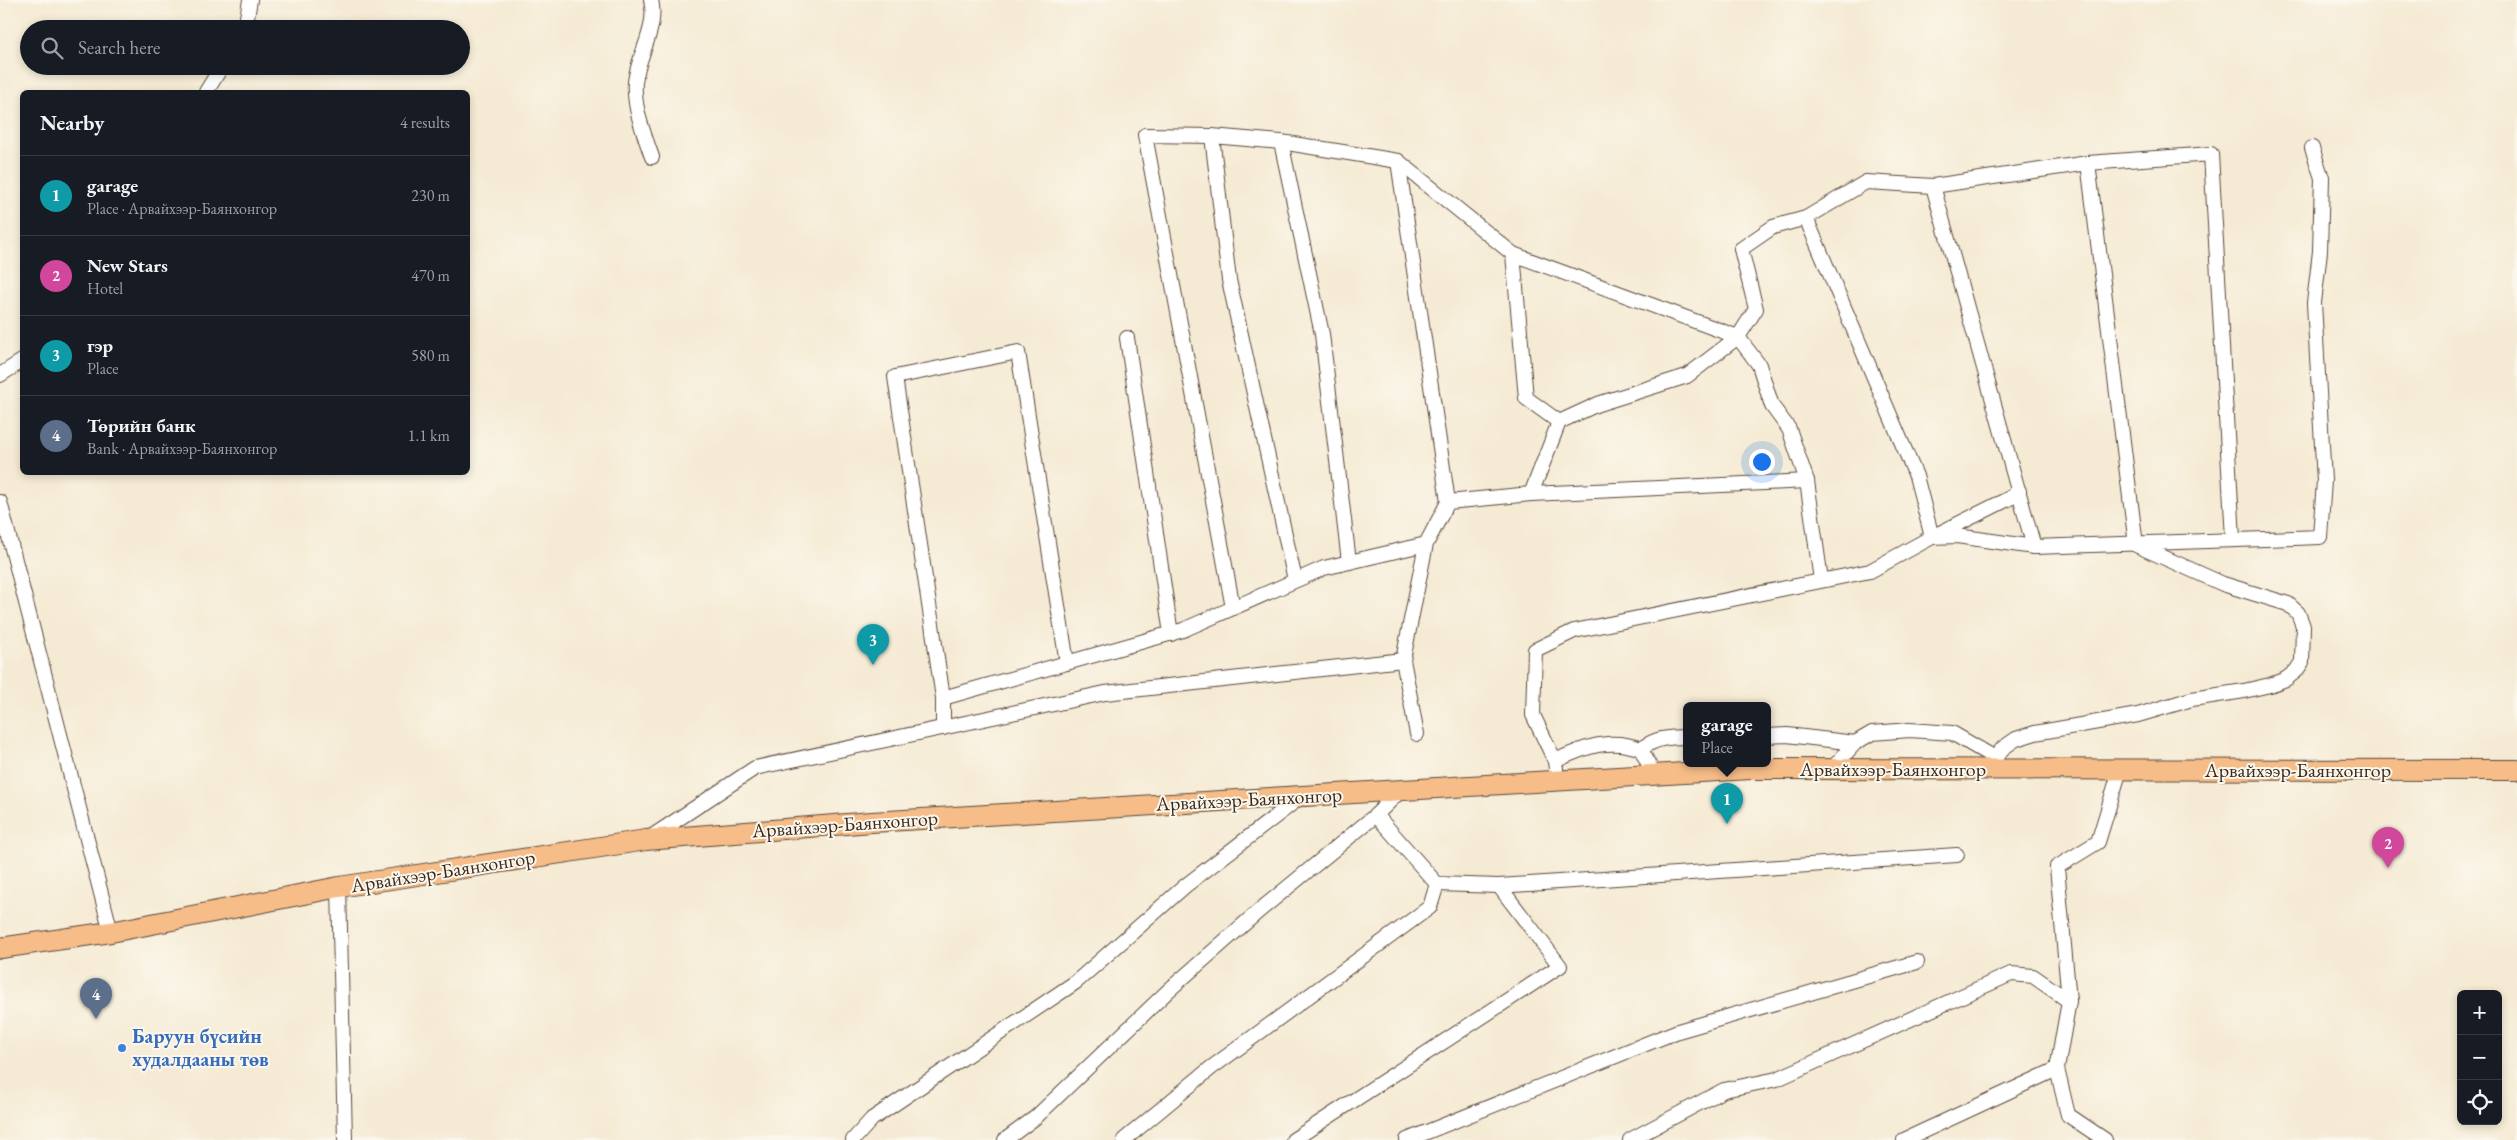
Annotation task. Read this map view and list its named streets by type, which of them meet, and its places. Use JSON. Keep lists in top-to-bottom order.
{
  "streets": {
    "highway": ["Арвайхээр-Баянхонгор"]
  },
  "places": ["Баруун бүсийн худалдааны төв"],
  "page": {
    "search": "Search here",
    "heading": ["Nearby", "4 results"],
    "list": [
      {
        "mark": "1",
        "name": "garage",
        "note": "Place · Арвайхээр-Баянхонгор",
        "value": "230 m"
      },
      {
        "mark": "2",
        "name": "New Stars",
        "note": "Hotel",
        "value": "470 m"
      },
      {
        "mark": "3",
        "name": "гэр",
        "note": "Place",
        "value": "580 m"
      },
      {
        "mark": "4",
        "name": "Төрийн банк",
        "note": "Bank · Арвайхээр-Баянхонгор",
        "value": "1.1 km"
      }
    ],
    "pins": [
      "3",
      "1",
      "2",
      "4"
    ],
    "popup": ["garage", "Place"],
    "map_buttons": ["+", "−"]
  }
}
